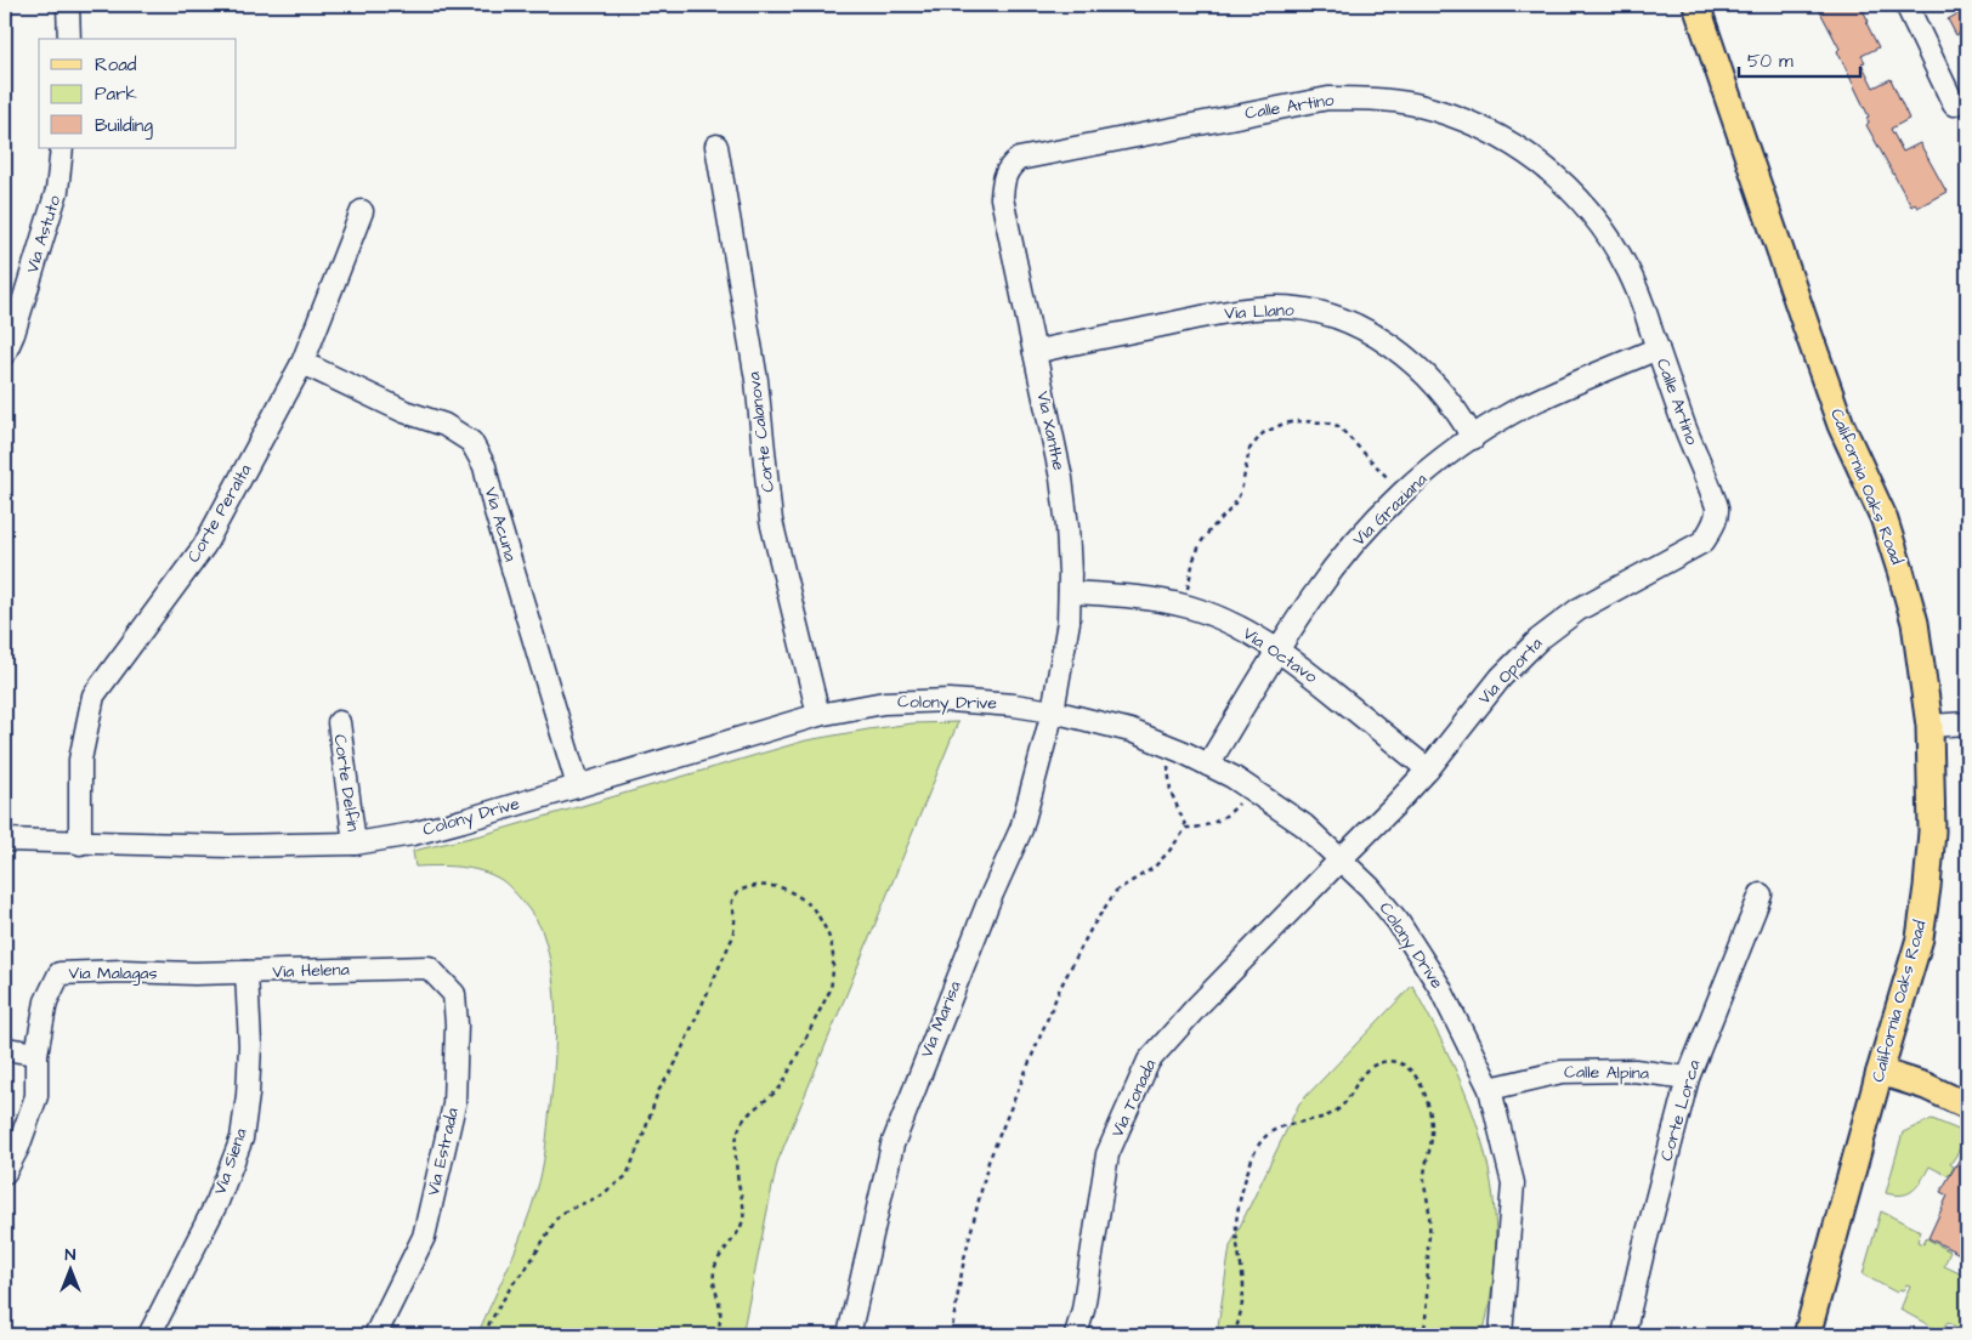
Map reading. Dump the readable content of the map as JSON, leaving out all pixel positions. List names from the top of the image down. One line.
{"streets":{"main road":["California Oaks Road"],"street":["Calle Artino","Via Astuto","Via Llano","Via Xanthe","Corte Calanova","Via Graziana","Corte Peralta","Via Acuna","Via Octavo","Via Oporta","Colony Drive","Corte Delfin","Via Helena","Via Malagas","Via Marisa","Calle Alpina","Via Tonada","Corte Lorca","Via Estrada","Via Siena"]},"crossings":[["Calle Artino","Via Xanthe"],["Calle Artino","Via Graziana"],["Calle Artino","Via Oporta"],["Via Llano","Via Xanthe"],["Via Llano","Via Graziana"],["Via Xanthe","Via Octavo"],["Via Xanthe","Colony Drive"],["Via Xanthe","Via Marisa"],["Corte Calanova","Colony Drive"],["Via Graziana","Via Octavo"],["Via Graziana","Colony Drive"],["Corte Peralta","Via Acuna"],["Corte Peralta","Colony Drive"],["Via Acuna","Colony Drive"],["Via Octavo","Via Oporta"],["Via Oporta","Colony Drive"],["Via Oporta","Via Tonada"],["Colony Drive","Corte Delfin"],["Colony Drive","Via Marisa"],["Colony Drive","Calle Alpina"],["Colony Drive","Via Tonada"],["Via Helena","Via Malagas"],["Via Helena","Via Estrada"],["Via Helena","Via Siena"],["Calle Alpina","Corte Lorca"]],"legend":["Road","Park","Building"],"scale_bar":"50 m","north":"top"}
